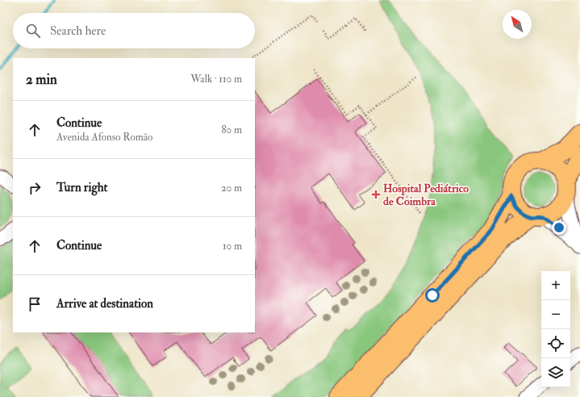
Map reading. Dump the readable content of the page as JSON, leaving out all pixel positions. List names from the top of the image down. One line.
{"places":{"health":["Hospital Pediátrico de Coimbra"]},"north":"top left","page":{"search":"Search here","heading":["2 min","Walk · 110 m"],"list":[["Continue","Avenida Afonso Romão","80 m"],["Turn right","20 m"],["Continue","10 m"],"Arrive at destination"],"map_buttons":["+","−"]}}
